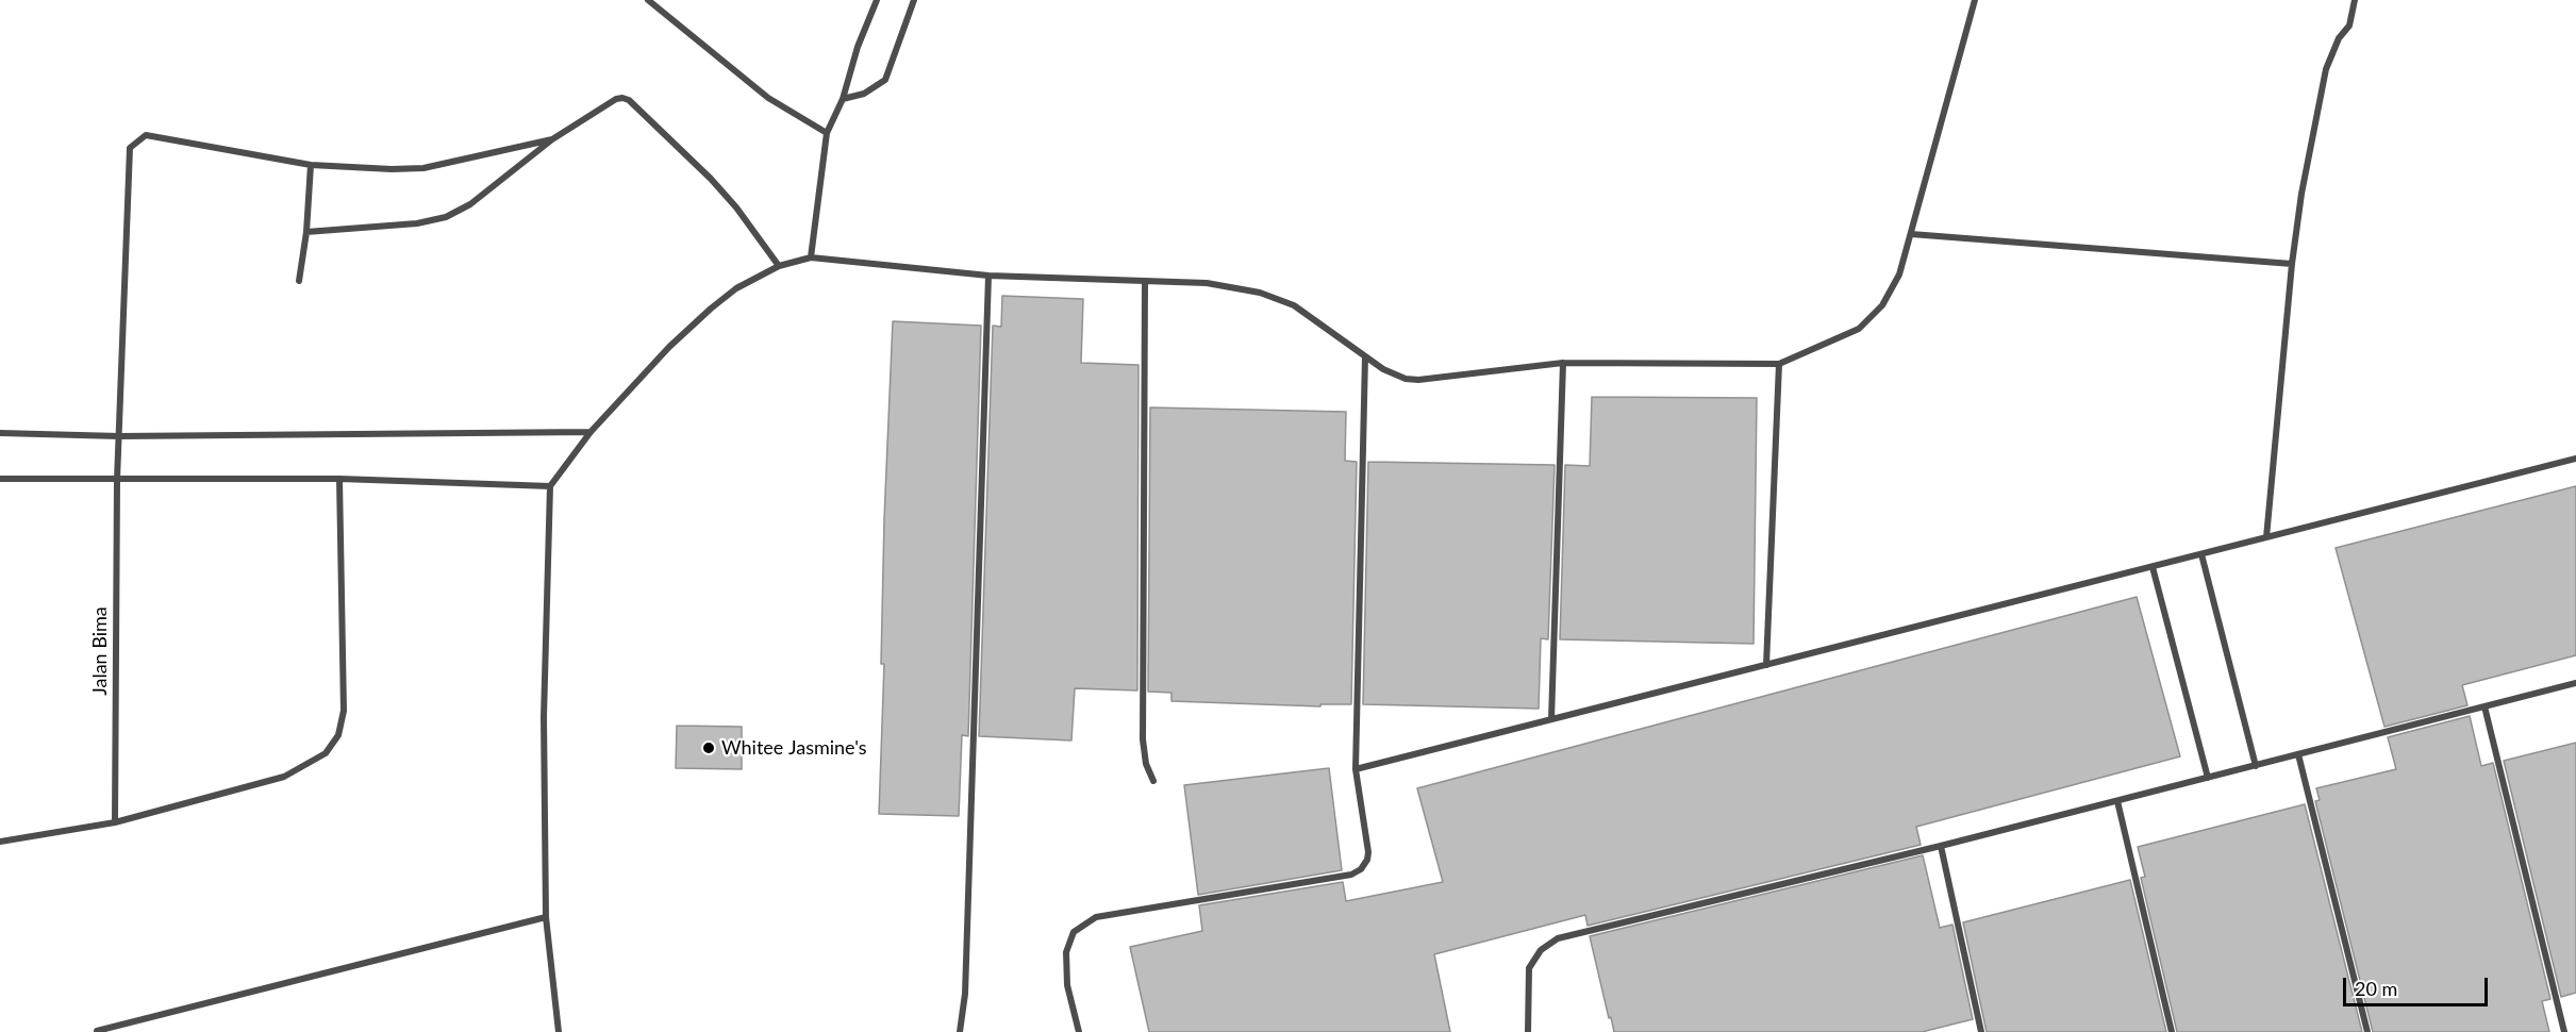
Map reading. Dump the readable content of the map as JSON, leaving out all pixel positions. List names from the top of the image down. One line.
{"streets":{"street":["Jalan Bima"]},"places":["Whitee Jasmine's"],"scale_bar":"20 m"}
